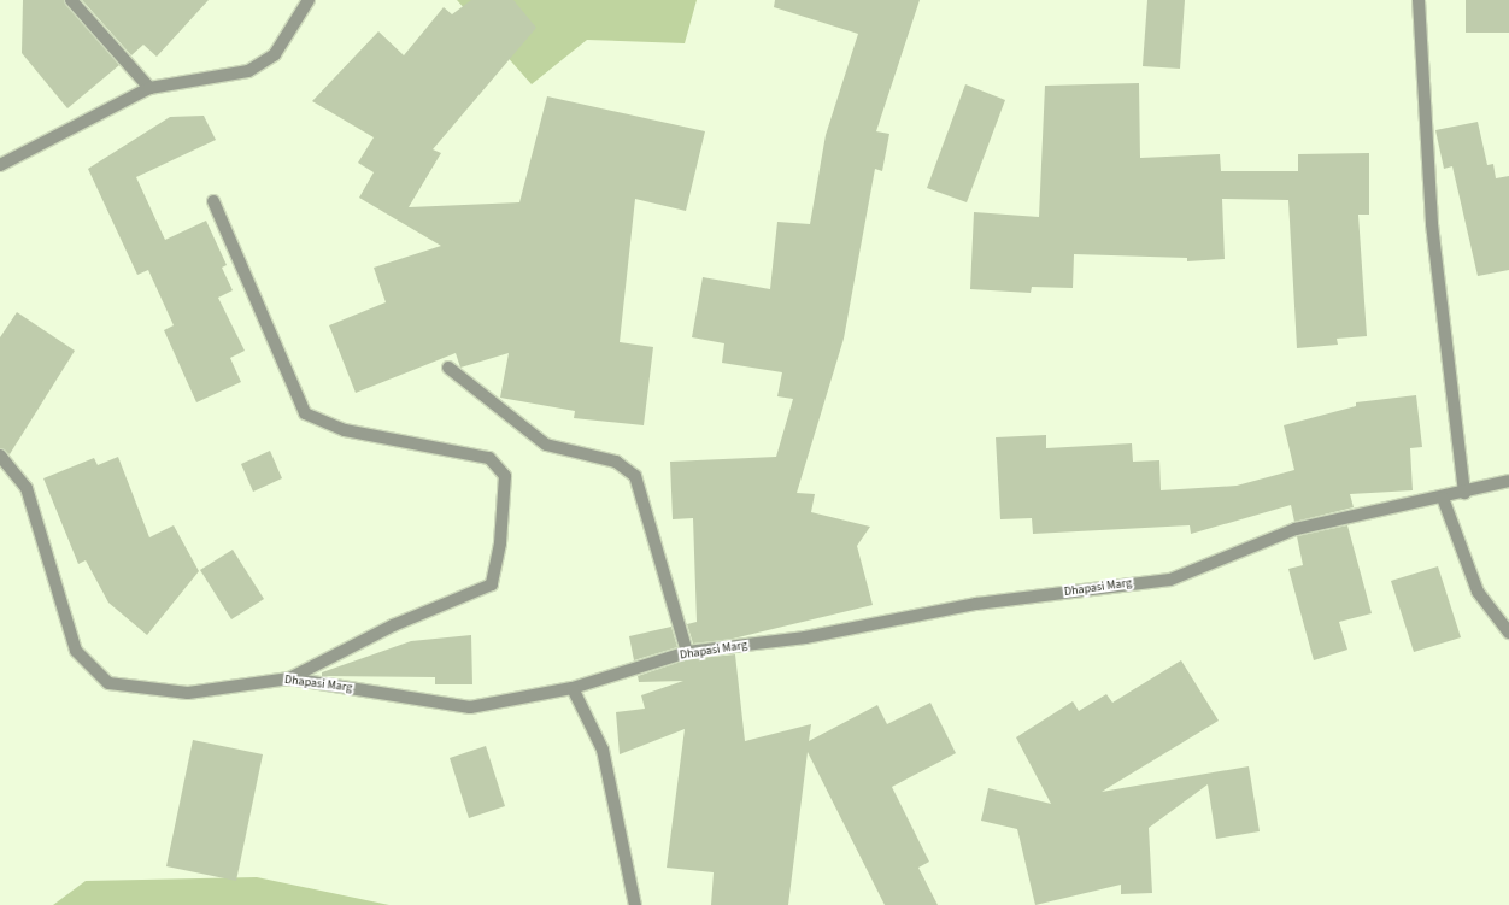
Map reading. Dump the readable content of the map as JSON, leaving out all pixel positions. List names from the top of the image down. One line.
{"streets":{"street":["Dhapasi Marg"]}}
